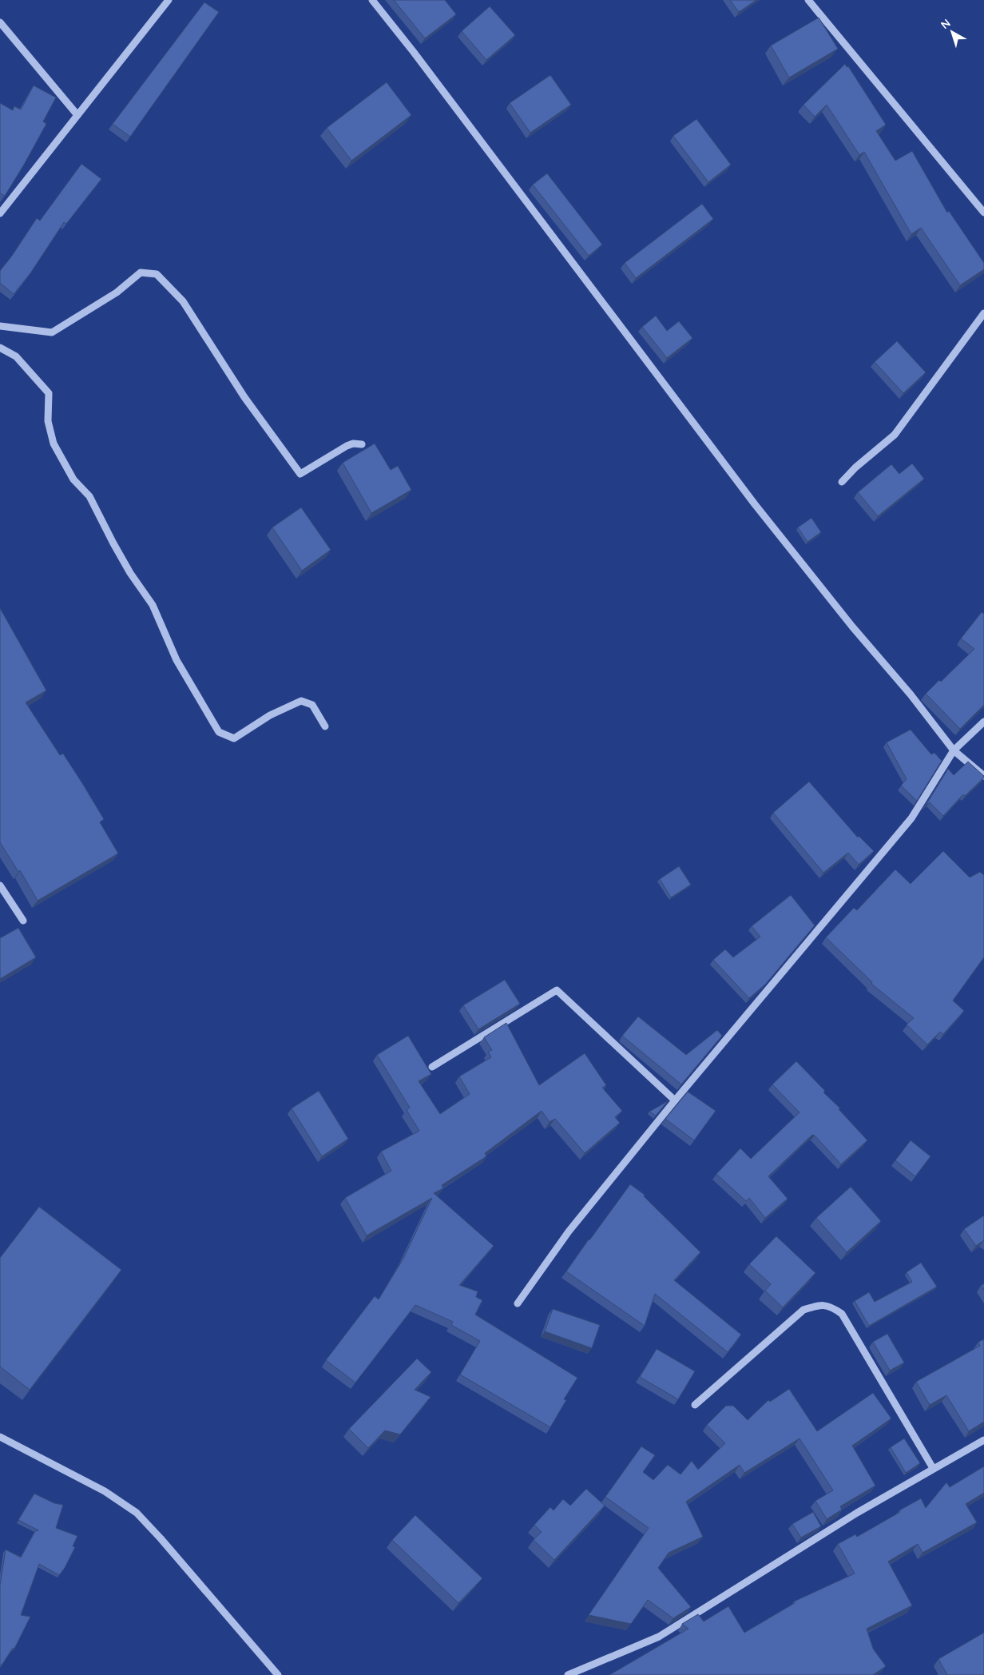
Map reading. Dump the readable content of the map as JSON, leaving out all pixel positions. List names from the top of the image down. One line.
{"north":"top left"}
